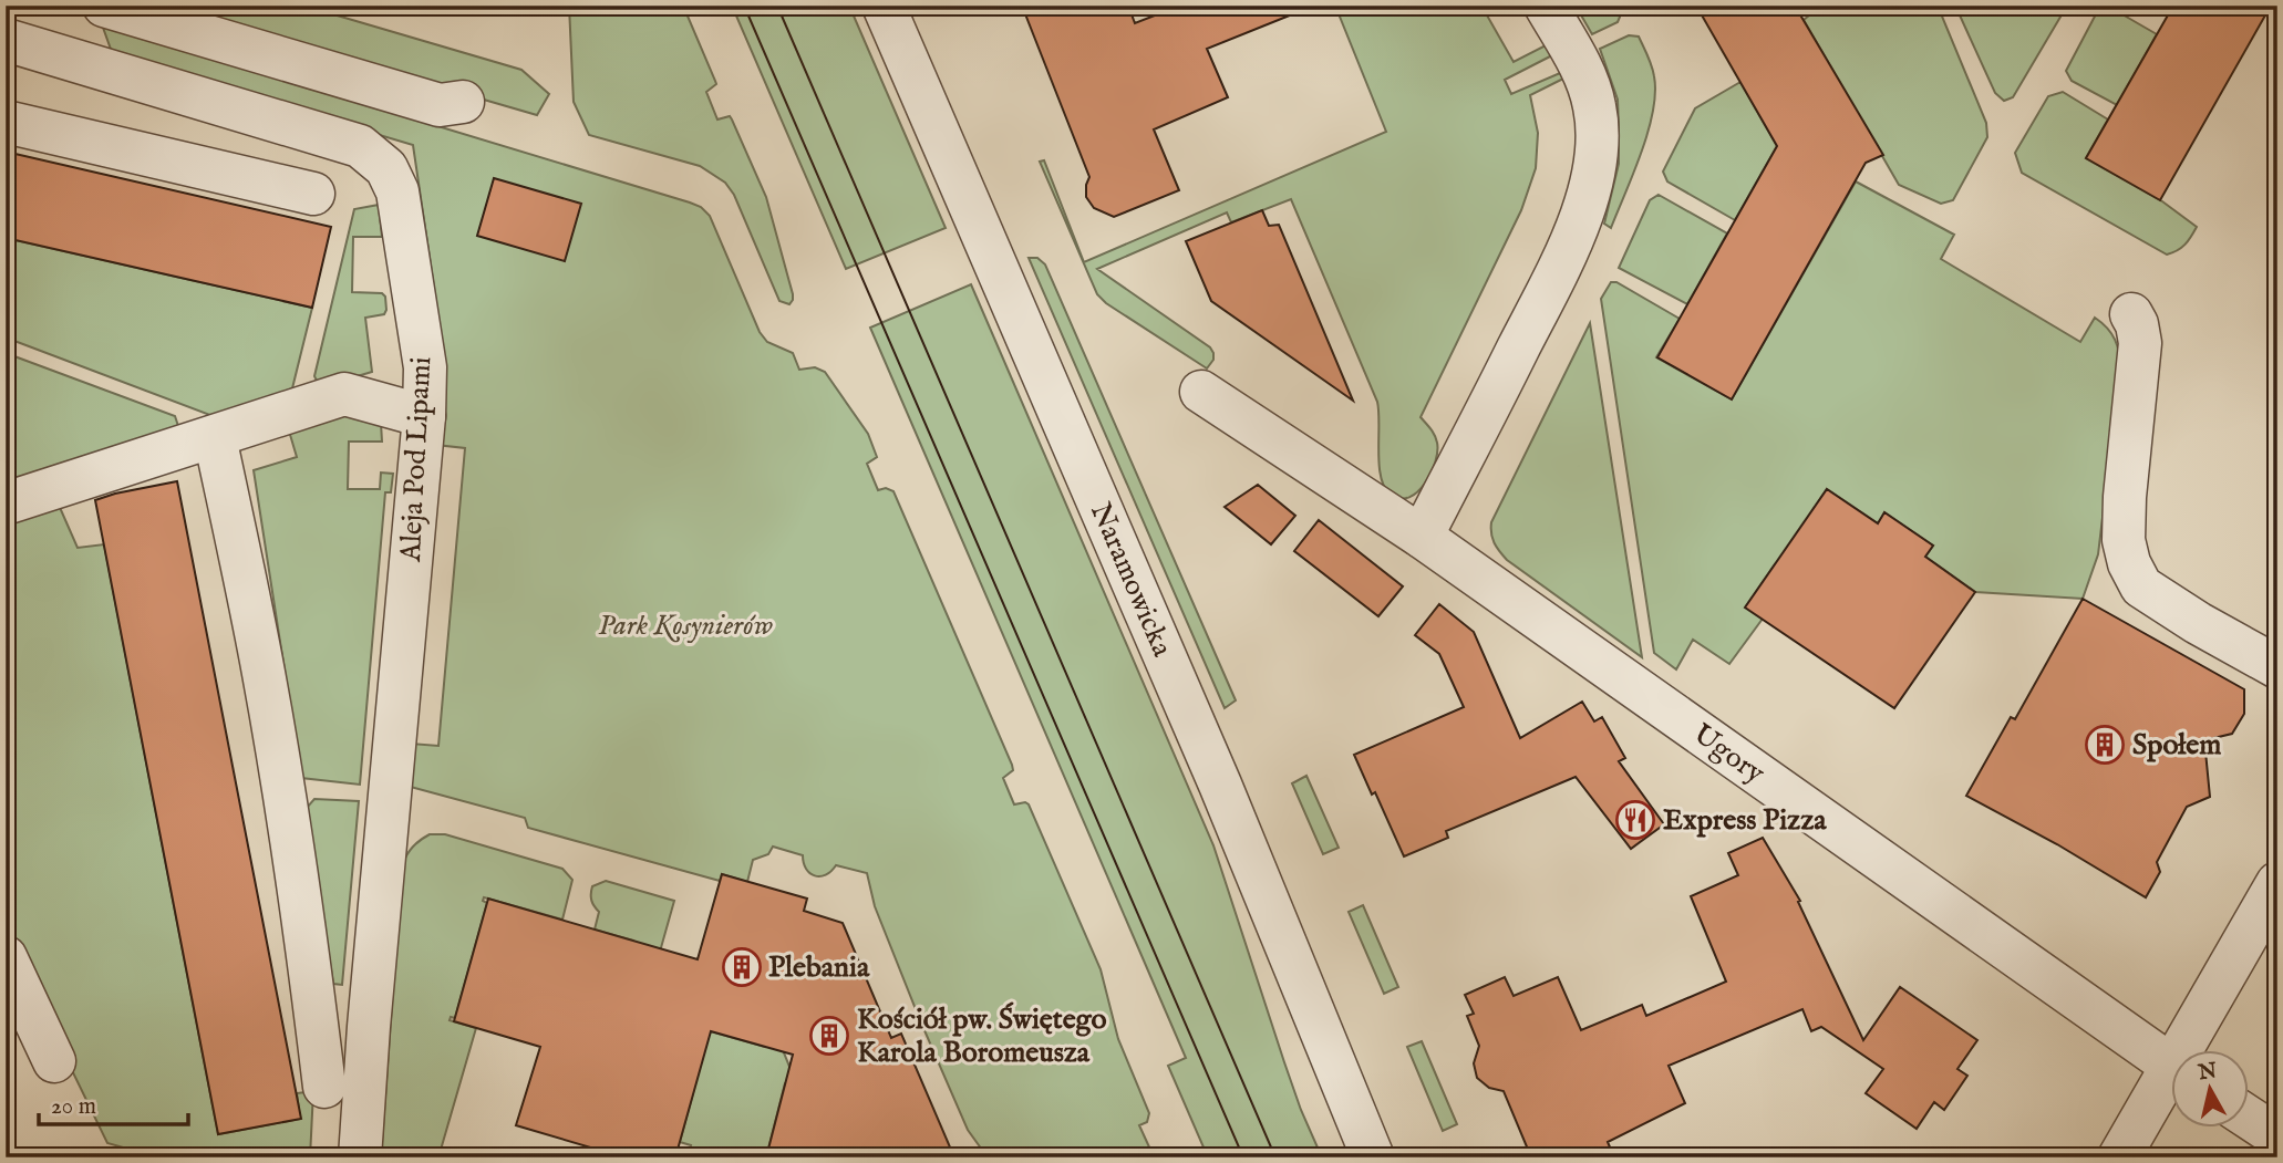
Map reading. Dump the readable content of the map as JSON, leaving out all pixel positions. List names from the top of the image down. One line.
{"streets":{"street":["Aleja Pod Lipami","Naramowicka","Ugory"]},"parks":["Park Kosynierów"],"places":{"building":["Społem","Plebania","Kościół pw. Świętego Karola Boromeusza"],"restaurant":["Express Pizza"]},"scale_bar":"20 m","north":"top"}
